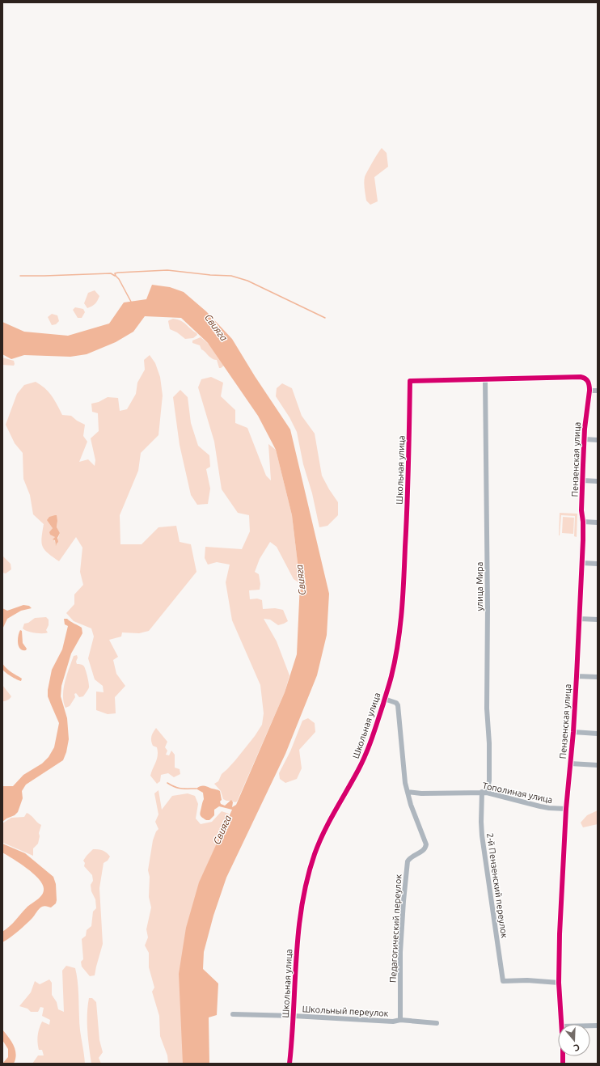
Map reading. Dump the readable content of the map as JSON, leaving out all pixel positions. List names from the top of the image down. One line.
{"streets":{"street":["Пензенская улица","Школьная улица","улица Мира","Тополиная улица","2-й Пензенский переулок","Педагогический переулок","Школьный переулок"]},"crossings":[["Пензенская улица","Школьная улица"],["Пензенская улица","улица Мира"],["Пензенская улица","Тополиная улица"],["Пензенская улица","2-й Пензенский переулок"],["Школьная улица","улица Мира"],["Школьная улица","Школьный переулок"],["улица Мира","Тополиная улица"],["улица Мира","2-й Пензенский переулок"],["Тополиная улица","2-й Пензенский переулок"],["Тополиная улица","Педагогический переулок"],["Педагогический переулок","Школьный переулок"]],"water":["Свияга"],"north":"bottom"}
